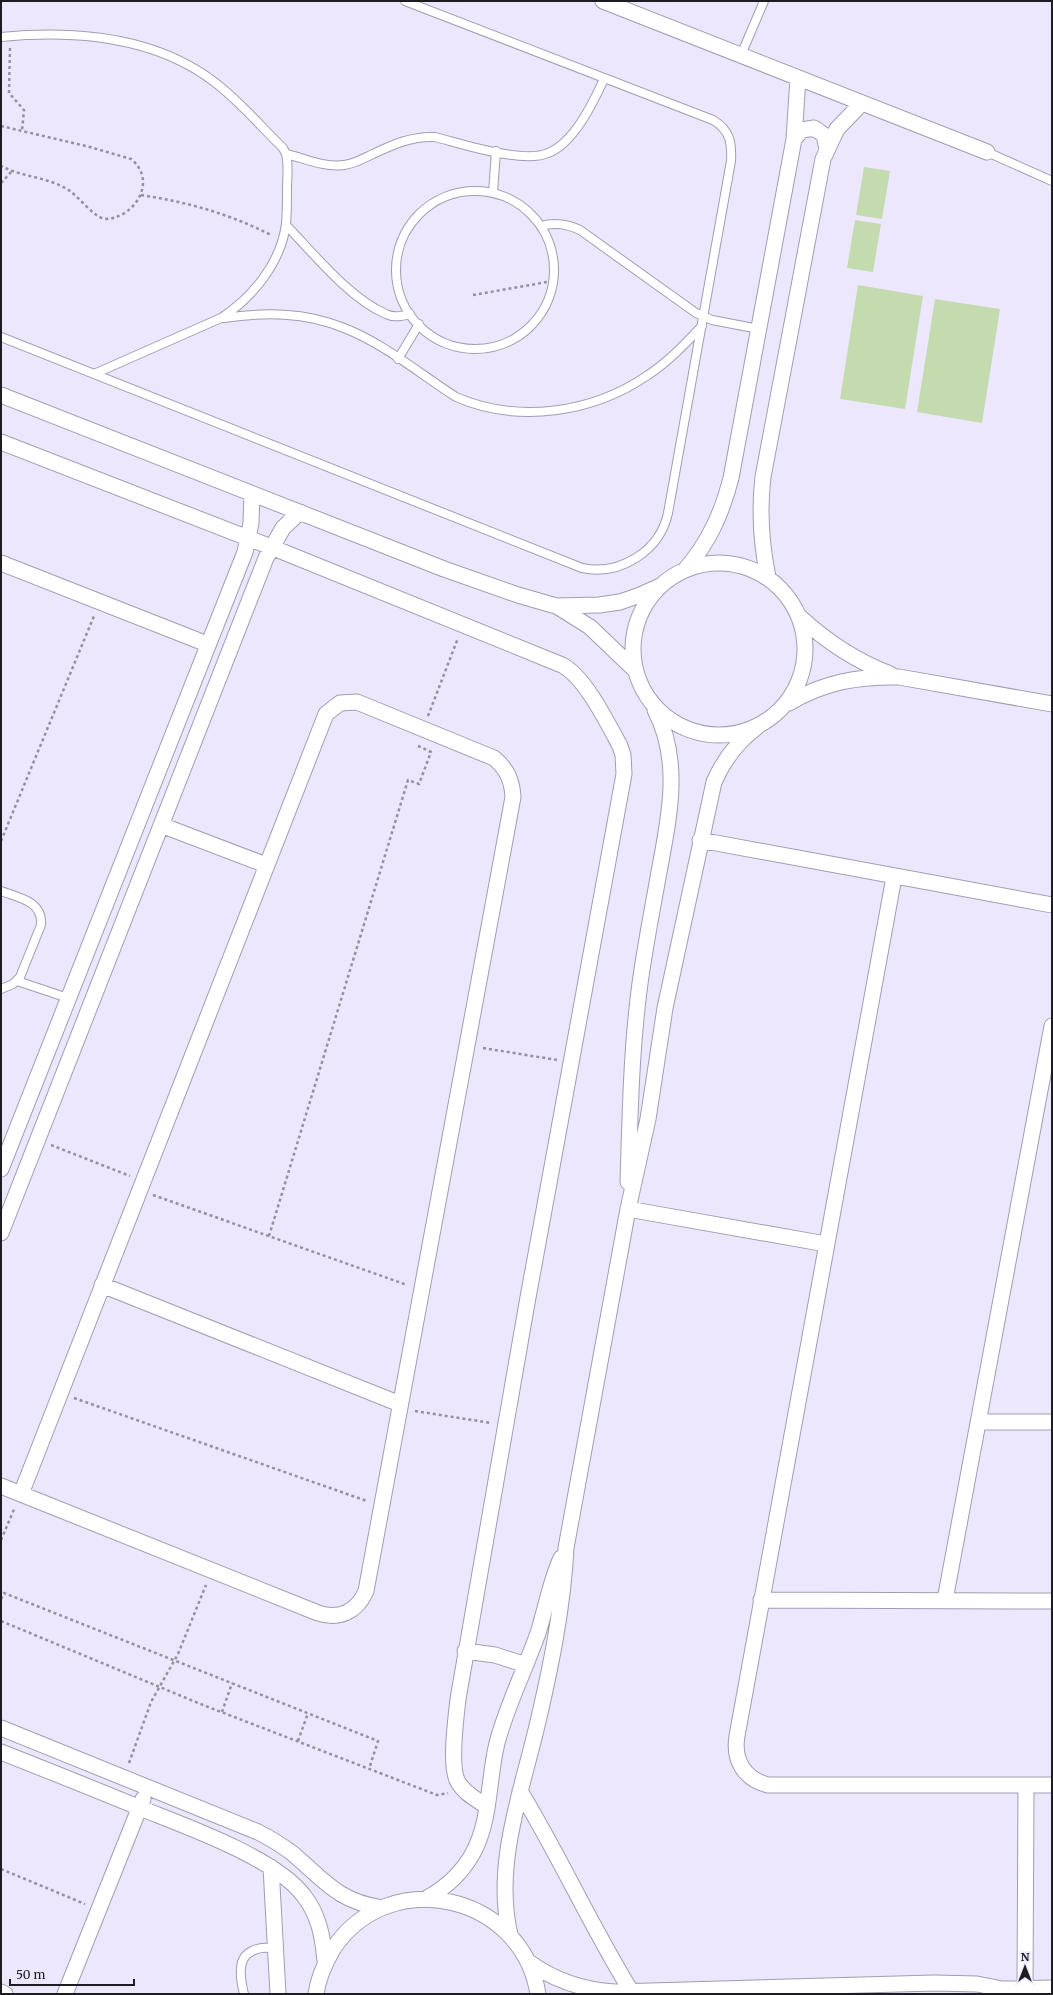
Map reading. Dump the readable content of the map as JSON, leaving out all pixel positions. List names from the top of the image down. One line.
{"scale_bar":"50 m","north":"top"}
